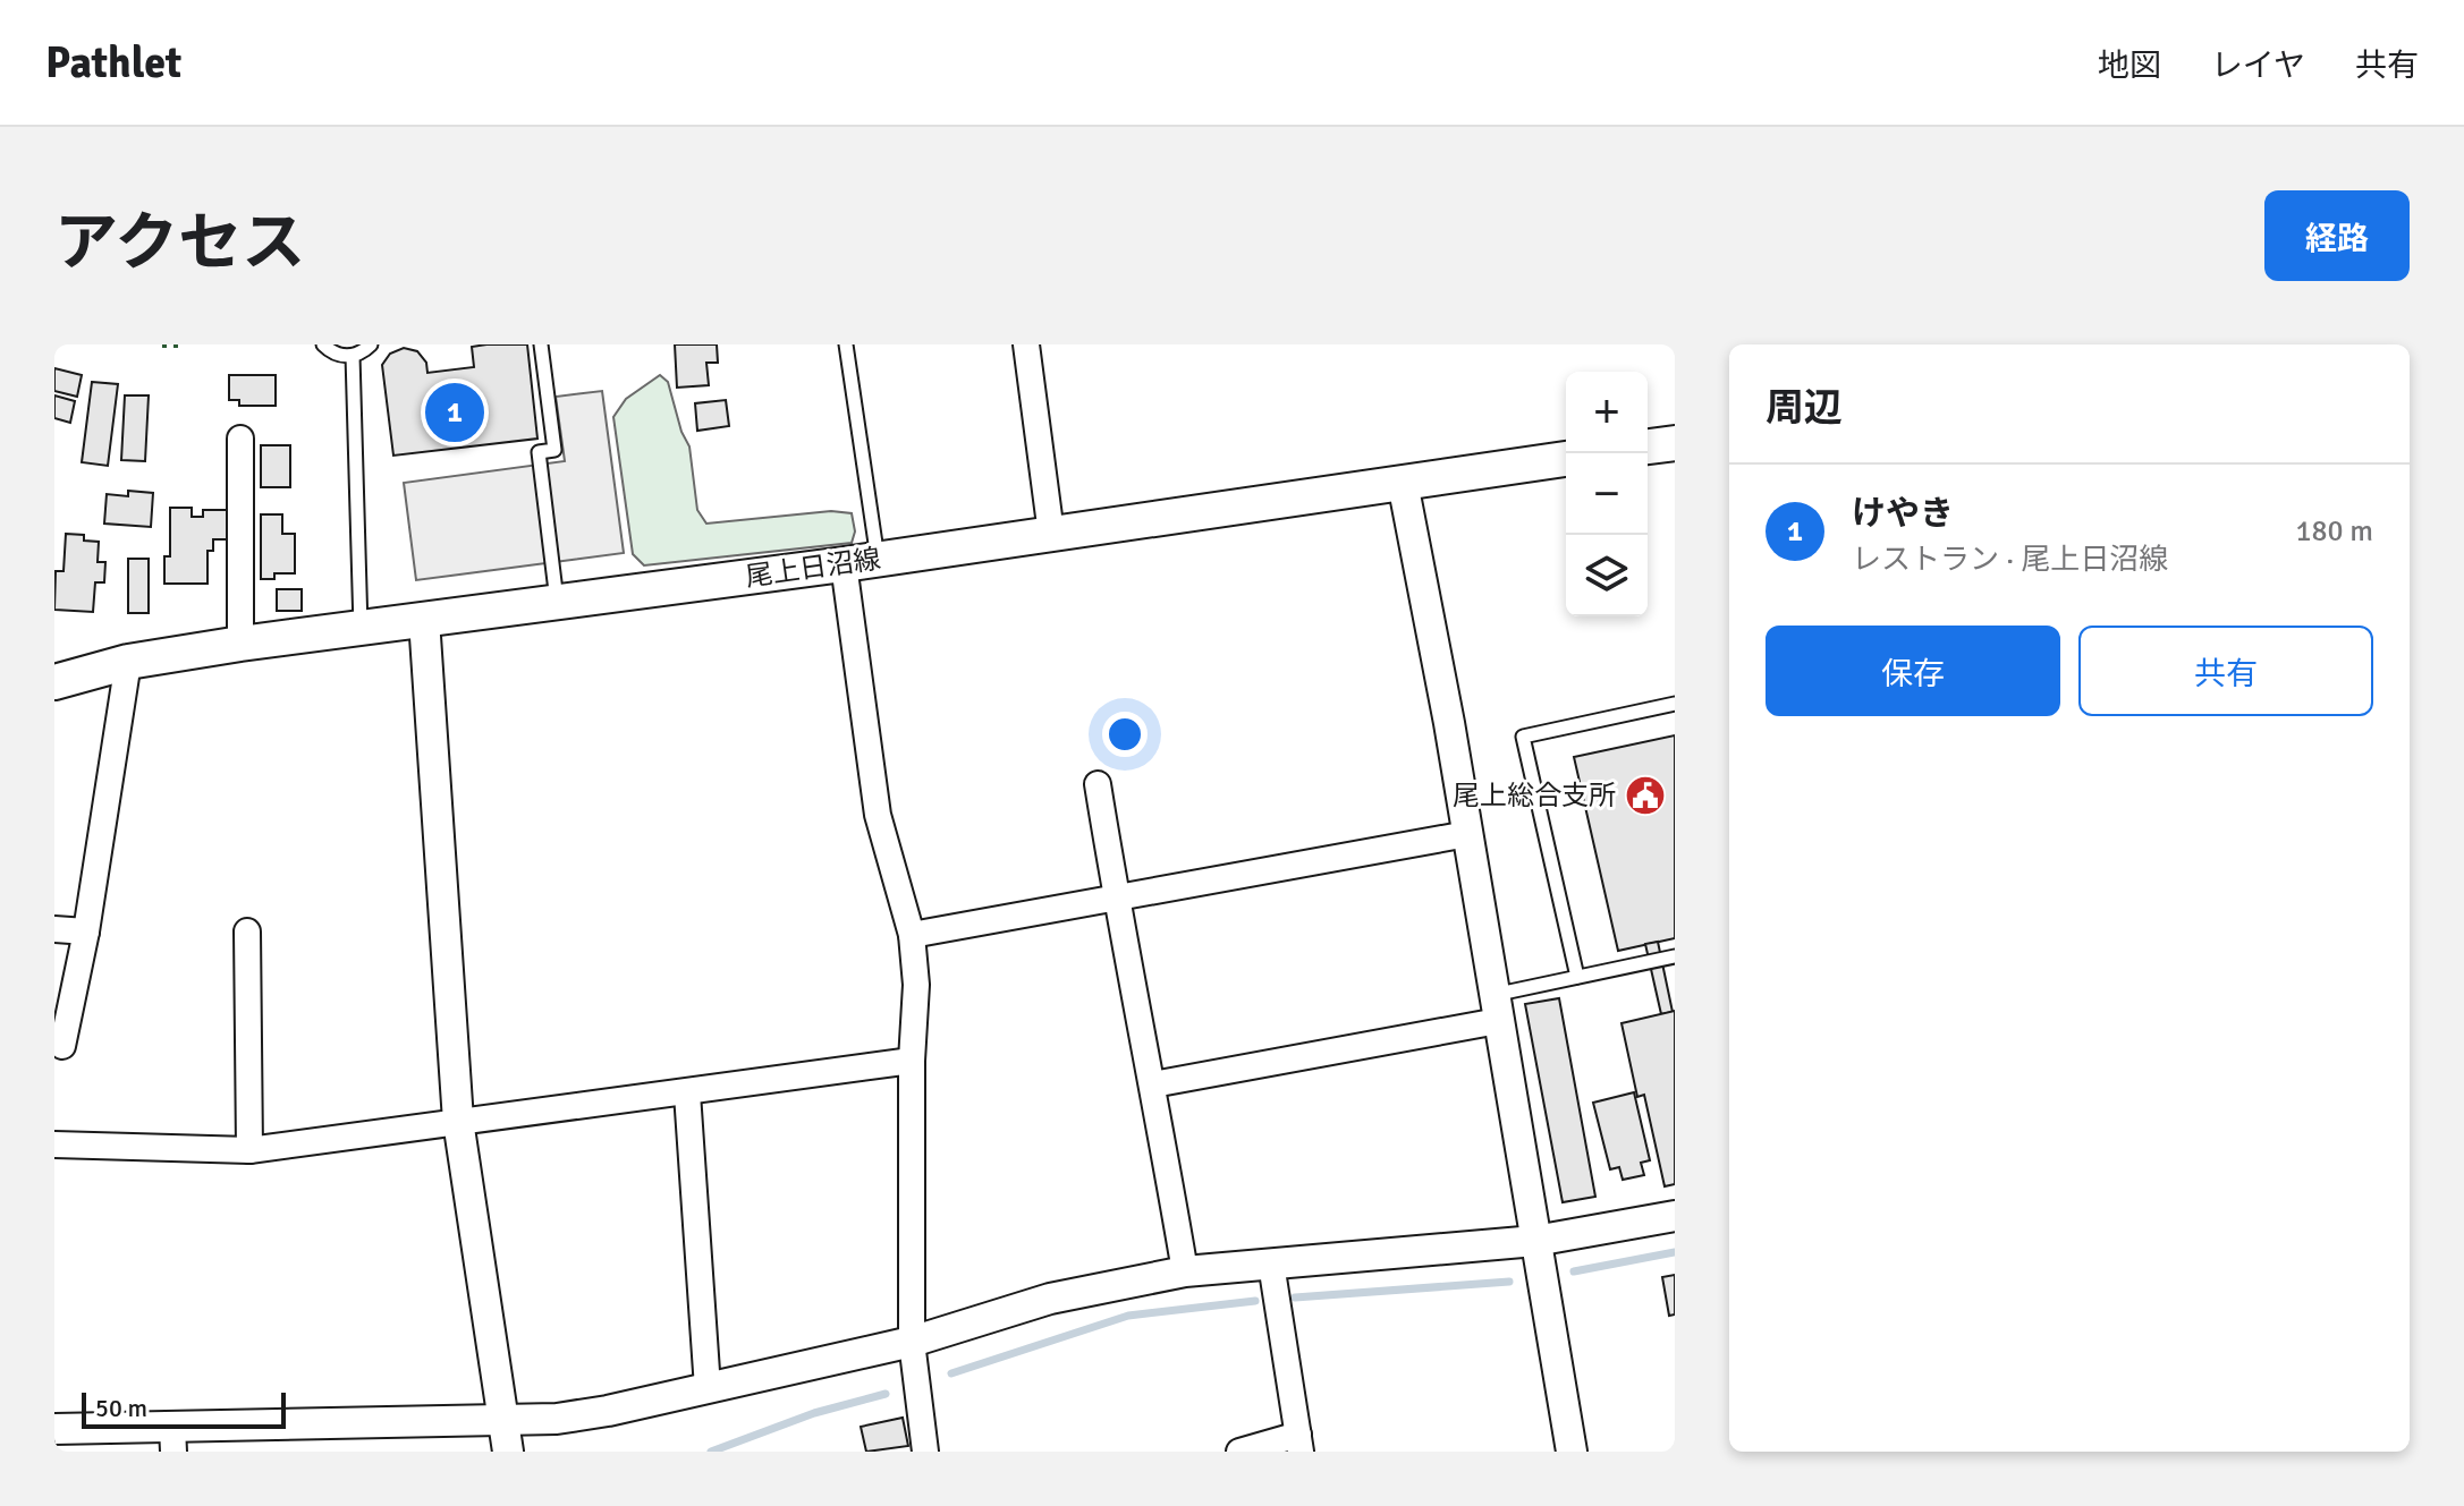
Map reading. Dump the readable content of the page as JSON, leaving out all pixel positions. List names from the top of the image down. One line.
{"streets":{"main road":["尾上日沼線"]},"places":{"public building":["尾上総合支所"]},"scale_bar":"50 m","page":{"header":"Pathlet","nav":["地図","レイヤ","共有"],"title":"アクセス","buttons":["経路",["保存","共有"]],"heading":"周辺","map_buttons":["+","−"],"pins":"1","list":[{"mark":"1","name":"けやき","note":"レストラン · 尾上日沼線","value":"180 m"}],"scale":"50 m"}}
